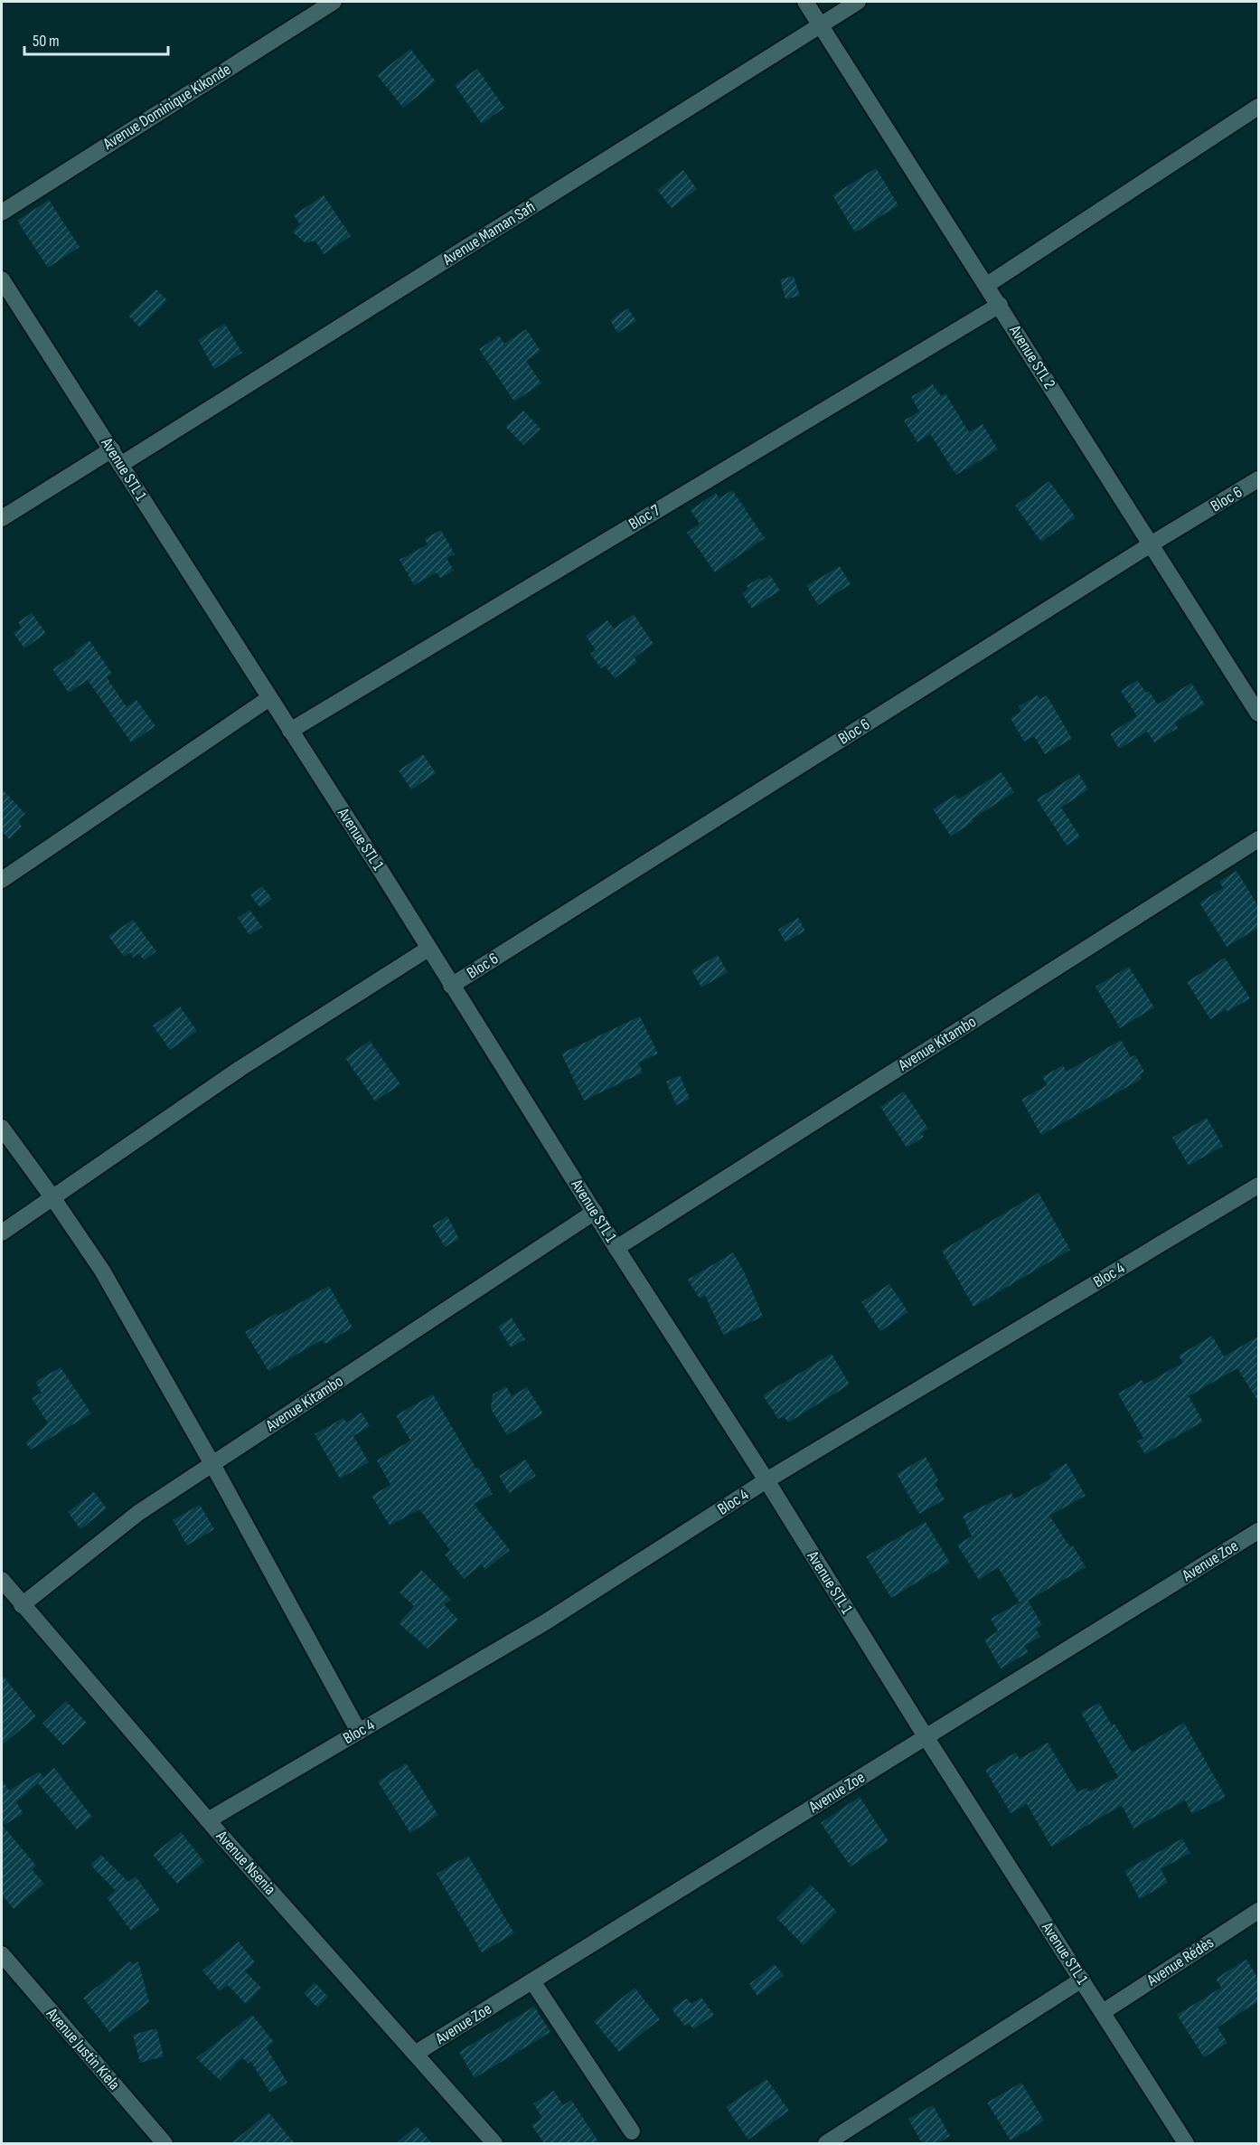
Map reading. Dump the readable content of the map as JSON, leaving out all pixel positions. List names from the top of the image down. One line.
{"streets":{"street":["Avenue Dominique Kikonde","Avenue Maman Safi","Avenue STL 2","Avenue STL 1","Bloc 6","Bloc 7","Avenue Kitambo","Bloc 4","Avenue Zoe","Avenue Nsenia","Avenue Rédès","Avenue Justin Kiela"]},"crossings":[["Avenue Maman Safi","Avenue STL 2"],["Avenue Maman Safi","Avenue STL 1"],["Avenue STL 2","Bloc 6"],["Avenue STL 2","Bloc 7"],["Avenue STL 1","Bloc 6"],["Avenue STL 1","Bloc 7"],["Avenue STL 1","Avenue Kitambo"],["Avenue STL 1","Bloc 4"],["Avenue STL 1","Avenue Zoe"],["Avenue STL 1","Avenue Rédès"],["Avenue Kitambo","Avenue Nsenia"],["Bloc 4","Avenue Nsenia"],["Avenue Zoe","Avenue Nsenia"]],"scale_bar":"50 m"}
